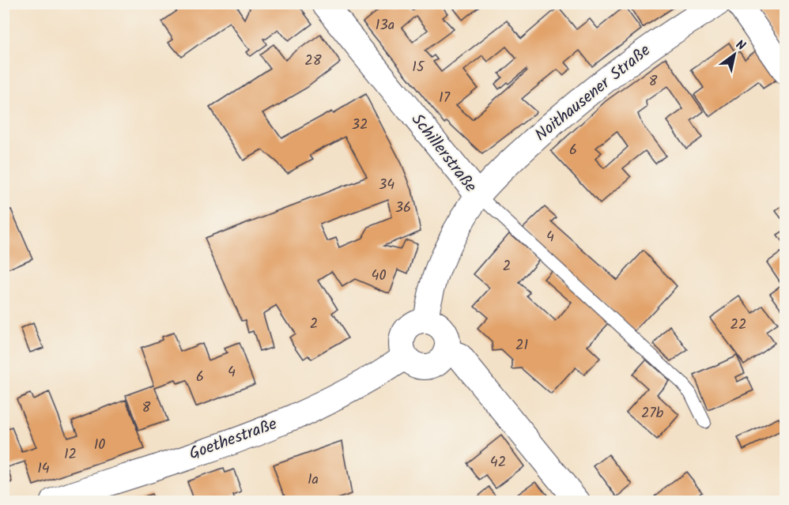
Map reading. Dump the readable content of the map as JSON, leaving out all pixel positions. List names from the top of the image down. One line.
{"streets":{"street":["Noithausener Straße","Schillerstraße","Goethestraße"]},"crossings":[["Noithausener Straße","Schillerstraße"],["Schillerstraße","Goethestraße"]],"house_numbers":["13a","28","15","8","17","32","6","34","36","4","2","40","2","22","21","4","6","8","27b","10","12","42","14","1a"],"north":"top right"}
